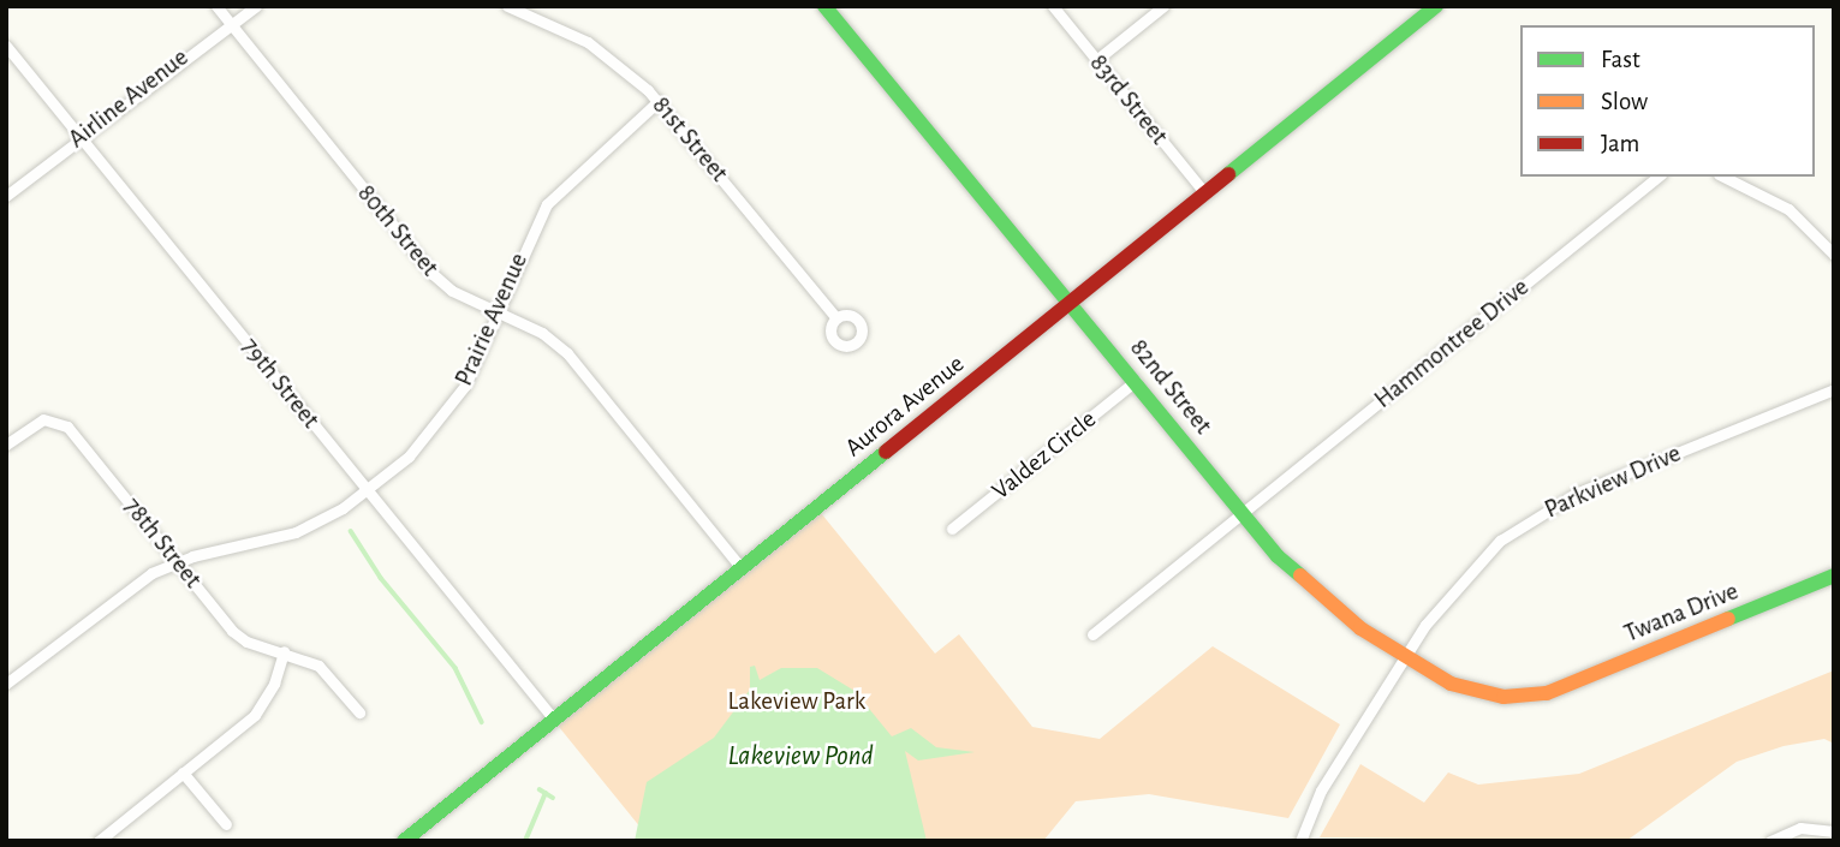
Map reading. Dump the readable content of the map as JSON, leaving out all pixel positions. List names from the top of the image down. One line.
{"streets":{"street":["Airline Avenue","83rd Street","81st Street","80th Street","Prairie Avenue","Hammontree Drive","79th Street","82nd Street","Aurora Avenue","Valdez Circle","Parkview Drive","78th Street","Twana Drive"]},"crossings":[["Airline Avenue","80th Street"],["Airline Avenue","79th Street"],["83rd Street","Aurora Avenue"],["81st Street","Prairie Avenue"],["80th Street","Prairie Avenue"],["80th Street","Aurora Avenue"],["Prairie Avenue","79th Street"],["Prairie Avenue","78th Street"],["Hammontree Drive","82nd Street"],["79th Street","Aurora Avenue"],["82nd Street","Aurora Avenue"],["82nd Street","Valdez Circle"],["82nd Street","Parkview Drive"],["82nd Street","Twana Drive"]],"water":["Lakeview Pond"],"parks":["Lakeview Park"],"legend":["Fast","Slow","Jam"]}
